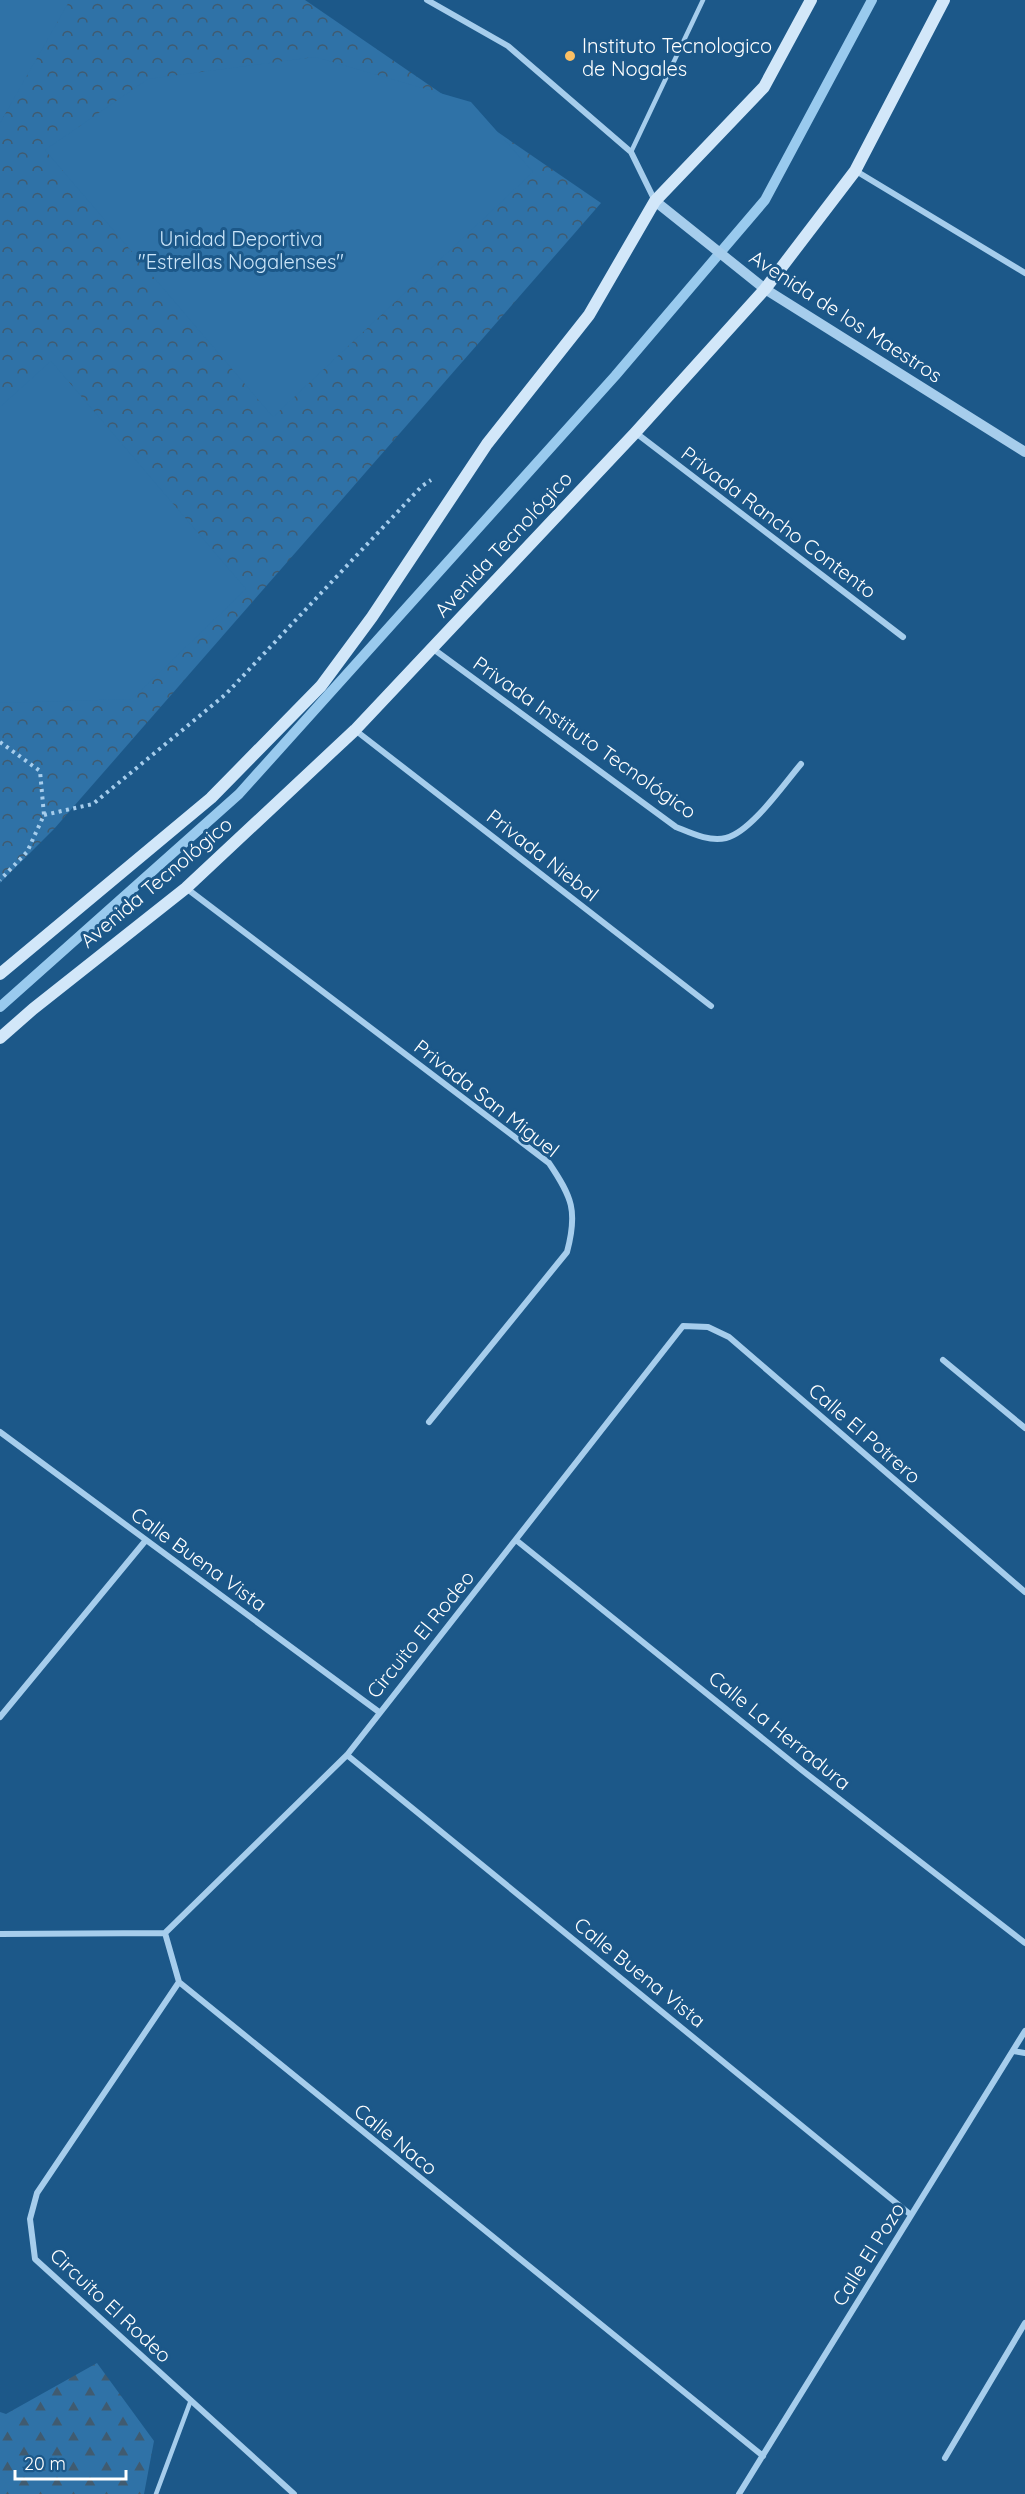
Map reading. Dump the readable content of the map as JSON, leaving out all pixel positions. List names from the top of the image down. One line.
{"streets":{"main road":["Avenida Tecnológico"],"street":["Avenida de los Maestros","Privada Rancho Contento","Privada Instituto Tecnológico","Privada Niebal","Privada San Miguel","Calle El Potrero","Calle Buena Vista","Circuito El Rodeo","Calle La Herradura","Calle Naco","Calle El Pozo"]},"crossings":[["Avenida de los Maestros","Avenida Tecnológico"],["Privada Rancho Contento","Avenida Tecnológico"],["Avenida Tecnológico","Privada Instituto Tecnológico"],["Avenida Tecnológico","Privada Niebal"],["Avenida Tecnológico","Privada San Miguel"],["Calle El Potrero","Circuito El Rodeo"],["Calle Buena Vista","Circuito El Rodeo"],["Calle Buena Vista","Calle El Pozo"],["Circuito El Rodeo","Calle La Herradura"],["Circuito El Rodeo","Calle Naco"],["Calle Naco","Calle El Pozo"]],"parks":["Unidad Deportiva \"Estrellas Nogalenses\""],"places":["Instituto Tecnologico de Nogales"],"scale_bar":"20 m"}
